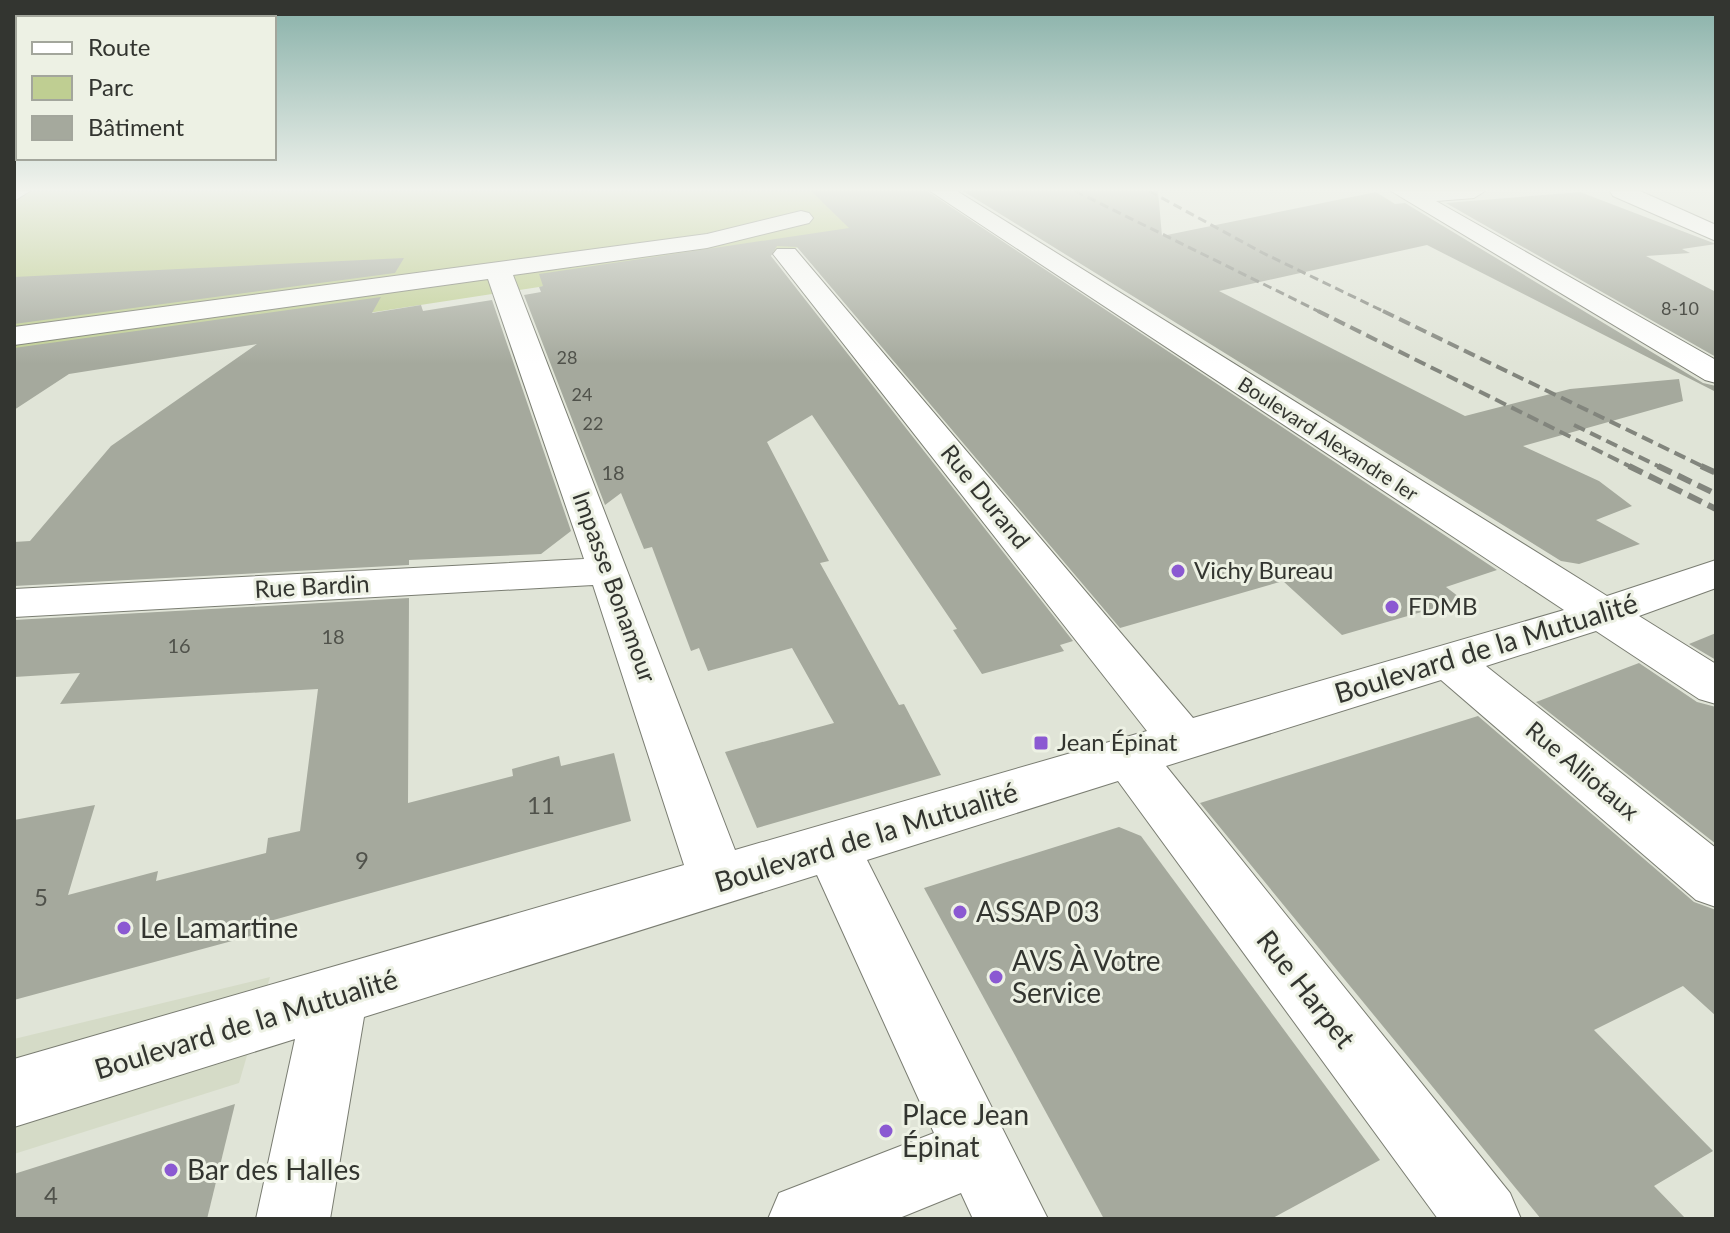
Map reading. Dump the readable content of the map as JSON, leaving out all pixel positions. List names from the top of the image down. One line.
{"streets":{"street":["Boulevard Alexandre Ier","Rue Durand","Rue Bardin","Impasse Bonamour","Boulevard de la Mutualité","Rue Alliotaux","Rue Harpet"]},"crossings":[["Boulevard Alexandre Ier","Boulevard de la Mutualité"],["Rue Durand","Boulevard de la Mutualité"],["Rue Durand","Rue Harpet"],["Rue Bardin","Impasse Bonamour"],["Impasse Bonamour","Boulevard de la Mutualité"],["Boulevard de la Mutualité","Rue Alliotaux"],["Boulevard de la Mutualité","Rue Harpet"]],"places":{"other":["Vichy Bureau","FDMB","ASSAP 03","Le Lamartine","AVS À Votre Service","Place Jean Épinat","Bar des Halles"],"transit":["Jean Épinat"]},"house_numbers":["8-10","28","24","22","18","18","16","11","9","5","4"],"legend":["Route","Parc","Bâtiment"]}
